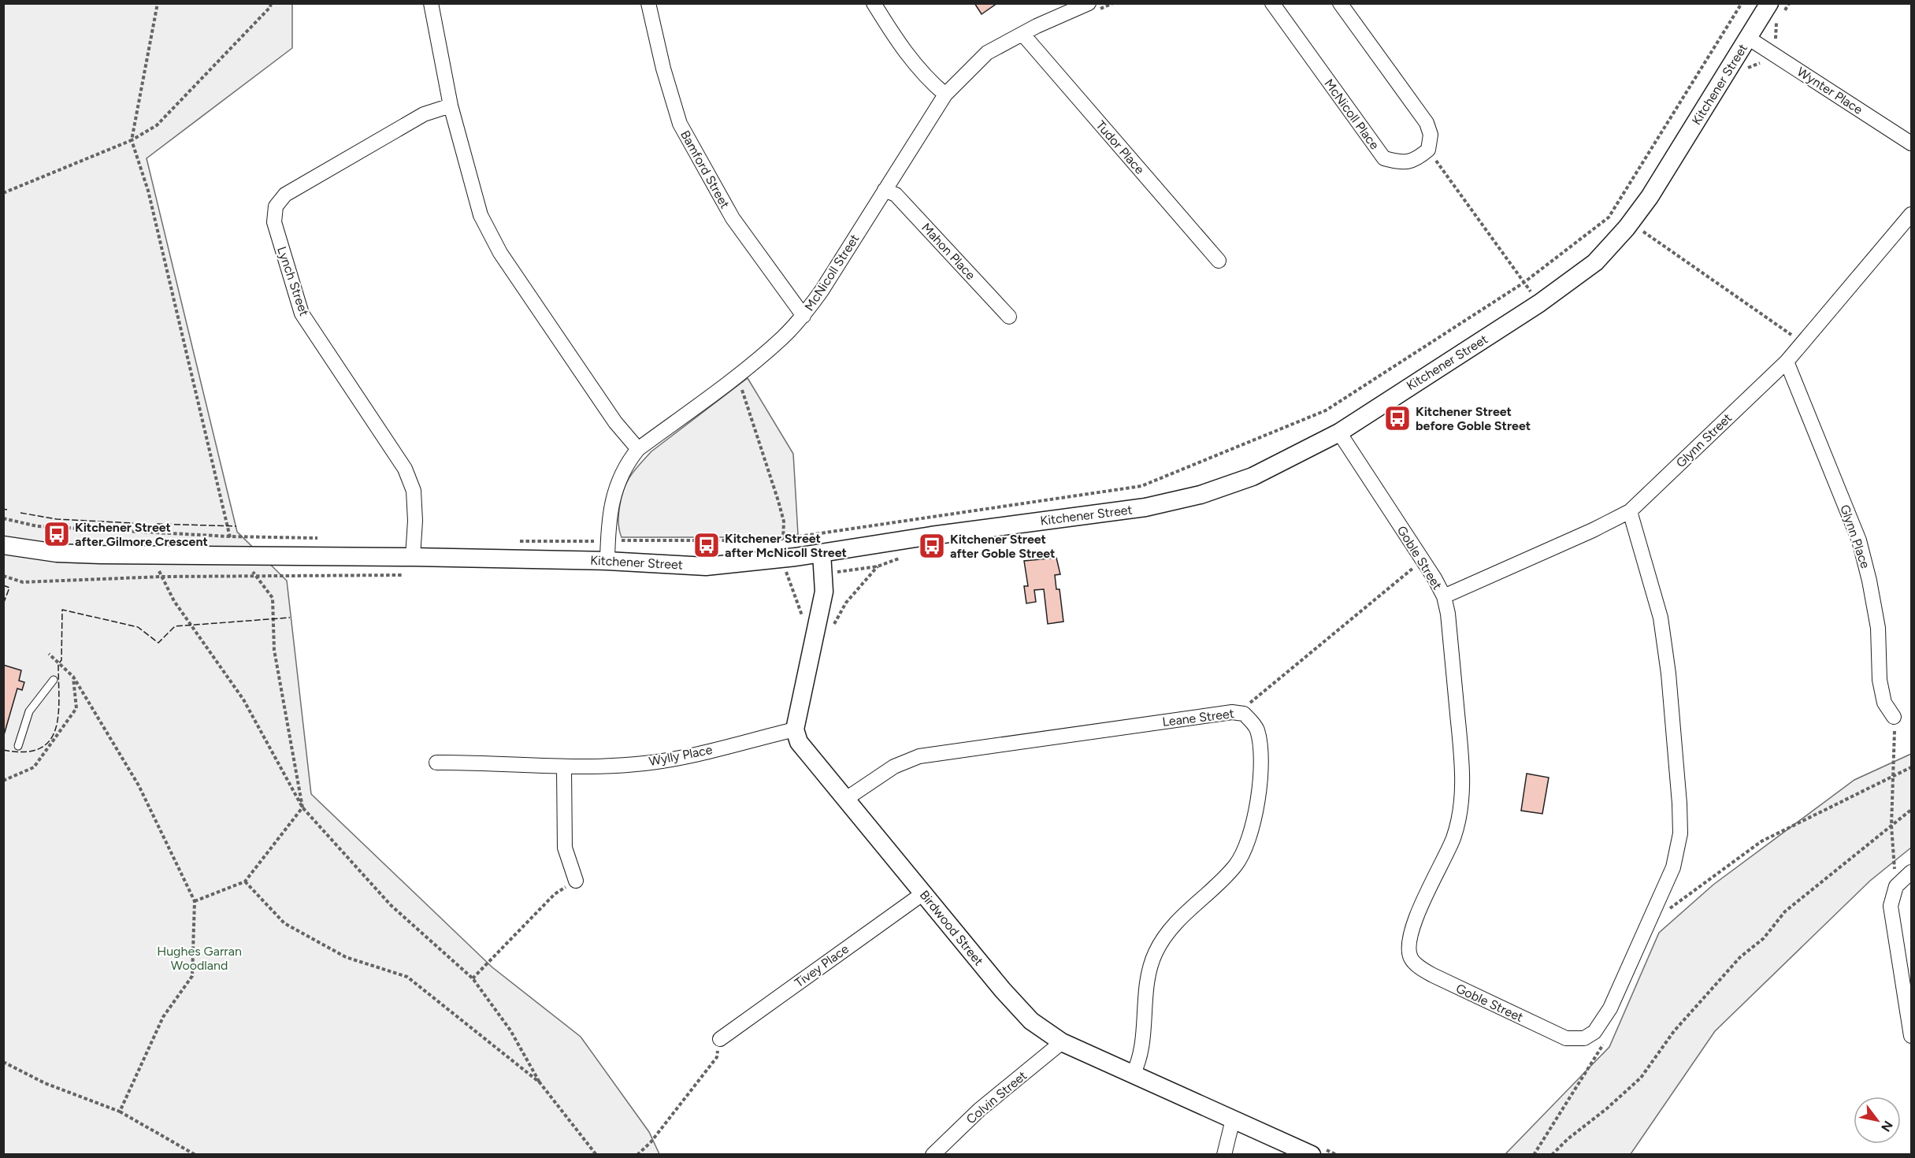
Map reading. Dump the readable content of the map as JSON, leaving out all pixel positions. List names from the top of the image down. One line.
{"streets":{"street":["Kitchener Street","Wynter Place","McNicoll Place","Tudor Place","Bamford Street","Mahon Place","McNicoll Street","Lynch Street","Glynn Street","Glynn Place","Goble Street","Leane Street","Wylly Place","Birdwood Street","Tivey Place","Colvin Street"]},"crossings":[["Kitchener Street","Wynter Place"],["Kitchener Street","McNicoll Street"],["Kitchener Street","Lynch Street"],["Kitchener Street","Goble Street"],["Tudor Place","McNicoll Street"],["Bamford Street","McNicoll Street"],["Mahon Place","McNicoll Street"],["Glynn Street","Glynn Place"],["Glynn Street","Goble Street"],["Leane Street","Birdwood Street"],["Wylly Place","Birdwood Street"],["Birdwood Street","Tivey Place"],["Birdwood Street","Colvin Street"]],"parks":["Hughes Garran Woodland"],"places":{"bus stop":["Kitchener Street before Goble Street","Kitchener Street after Gilmore Crescent","Kitchener Street after McNicoll Street","Kitchener Street after Goble Street"]},"north":"bottom right"}
